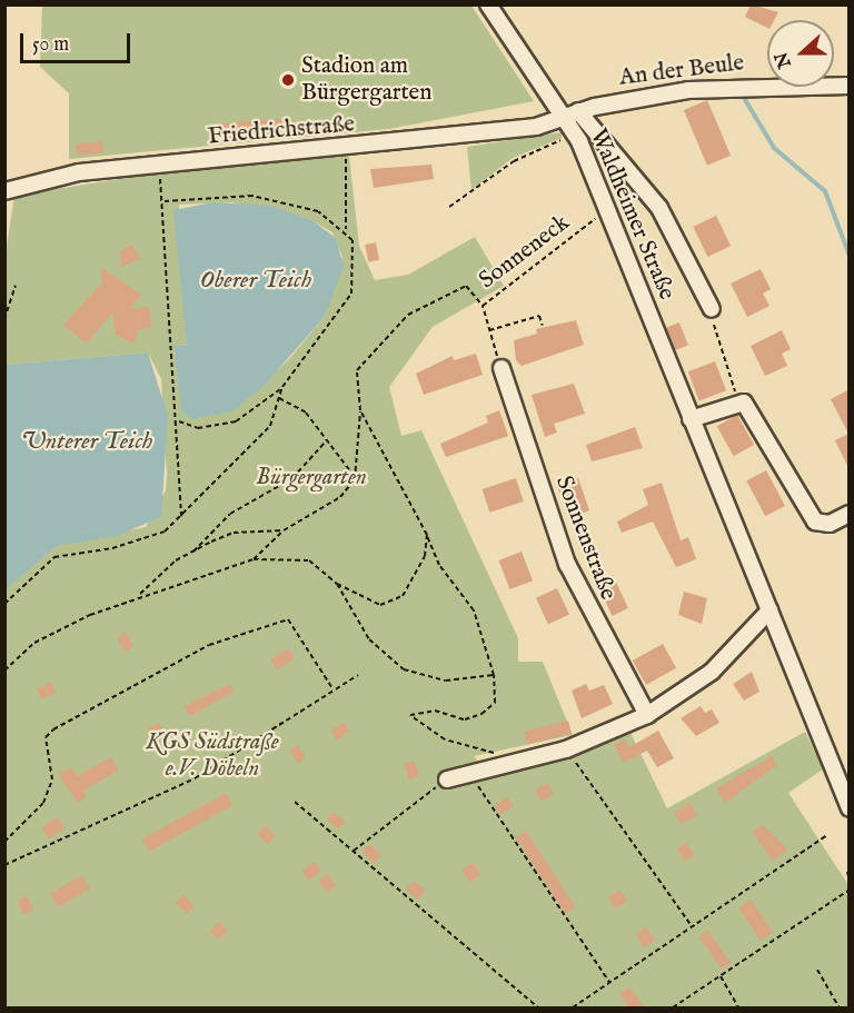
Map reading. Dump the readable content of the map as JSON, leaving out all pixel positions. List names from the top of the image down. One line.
{"streets":{"street":["An der Beule","Friedrichstraße","Waldheimer Straße","Sonnenstraße"],"path":["Sonneneck"]},"crossings":[["An der Beule","Friedrichstraße"],["An der Beule","Waldheimer Straße"],["Friedrichstraße","Waldheimer Straße"],["Waldheimer Straße","Sonneneck"],["Sonneneck","Sonnenstraße"]],"water":["Oberer Teich","Unterer Teich"],"parks":["Bürgergarten","KGS Südstraße e.V. Döbeln"],"places":["Stadion am Bürgergarten"],"scale_bar":"50 m","north":"left"}
